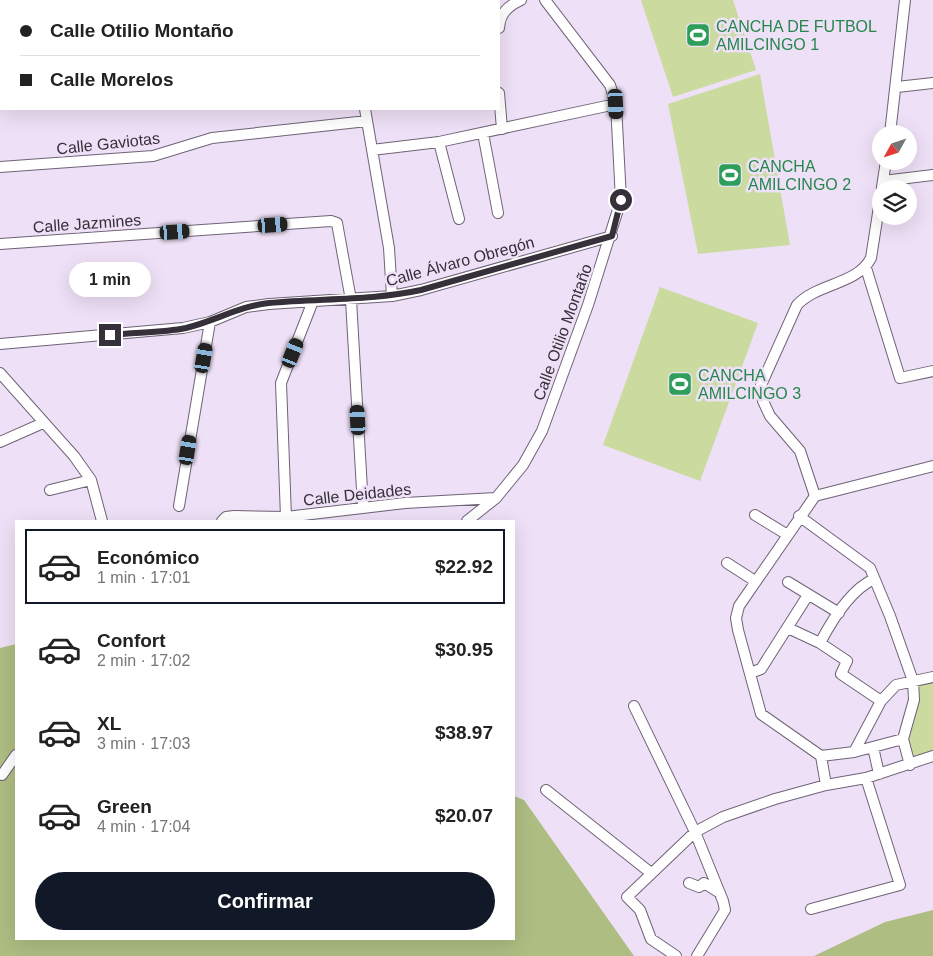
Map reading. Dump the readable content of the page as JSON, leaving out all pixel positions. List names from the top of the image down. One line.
{"streets":{"street":["Calle Gaviotas","Calle Jazmines","Calle Álvaro Obregón","Calle Otilio Montaño","Calle Deidades"]},"crossings":[["Calle Jazmines","Calle Álvaro Obregón"],["Calle Jazmines","Calle Deidades"],["Calle Álvaro Obregón","Calle Otilio Montaño"],["Calle Otilio Montaño","Calle Deidades"]],"places":{"sports":["CANCHA DE FUTBOL AMILCINGO 1","CANCHA AMILCINGO 2","CANCHA AMILCINGO 3"]},"north":"bottom left","page":{"banner":["Calle Otilio Montaño","Calle Morelos"],"bubble":"1 min","list":[{"name":"Económico","note":"1 min · 17:01","value":"$22.92"},{"name":"Confort","note":"2 min · 17:02","value":"$30.95"},{"name":"XL","note":"3 min · 17:03","value":"$38.97"},{"name":"Green","note":"4 min · 17:04","value":"$20.07"}],"buttons":"Confirmar"}}
